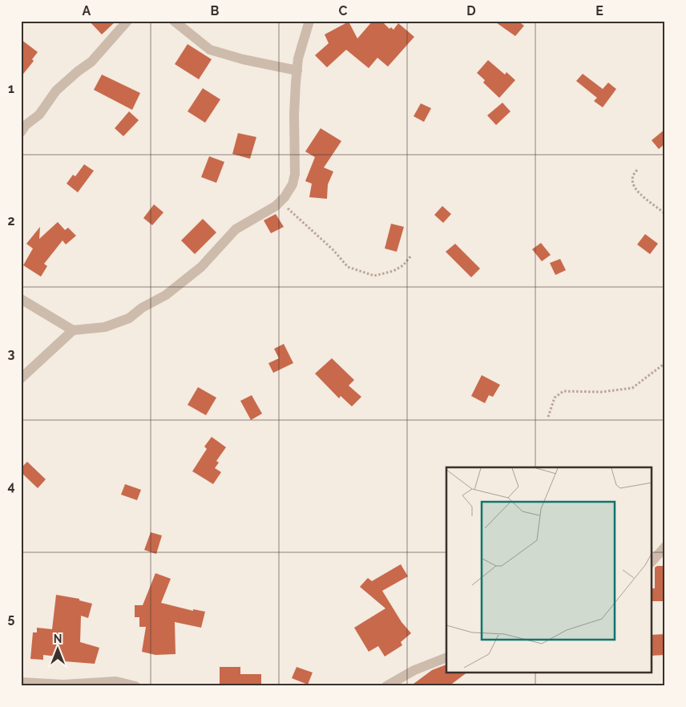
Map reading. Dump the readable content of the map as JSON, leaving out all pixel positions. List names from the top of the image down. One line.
{"north":"top","grid":{"columns":["A","B","C","D","E"],"rows":["1","2","3","4","5"]}}
